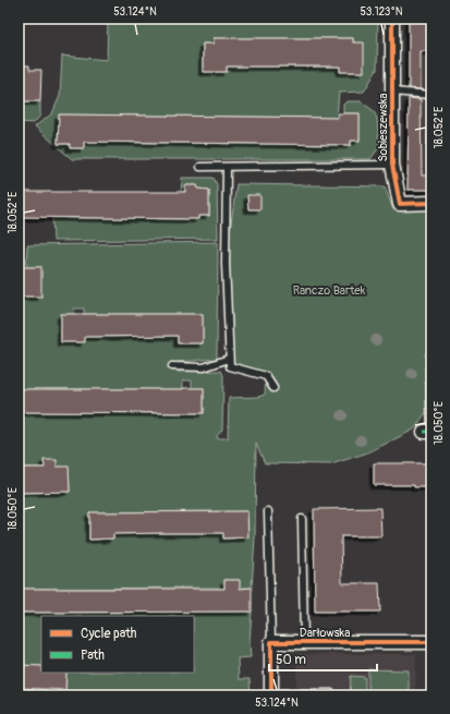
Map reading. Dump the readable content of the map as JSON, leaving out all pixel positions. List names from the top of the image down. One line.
{"streets":{"street":["Sobieszewska","Darłowska"]},"parks":["Ranczo Bartek"],"legend":["Cycle path","Path"],"scale_bar":"50 m","coordinates":["53.124°N","53.123°N","18.052°E","18.050°E"]}
